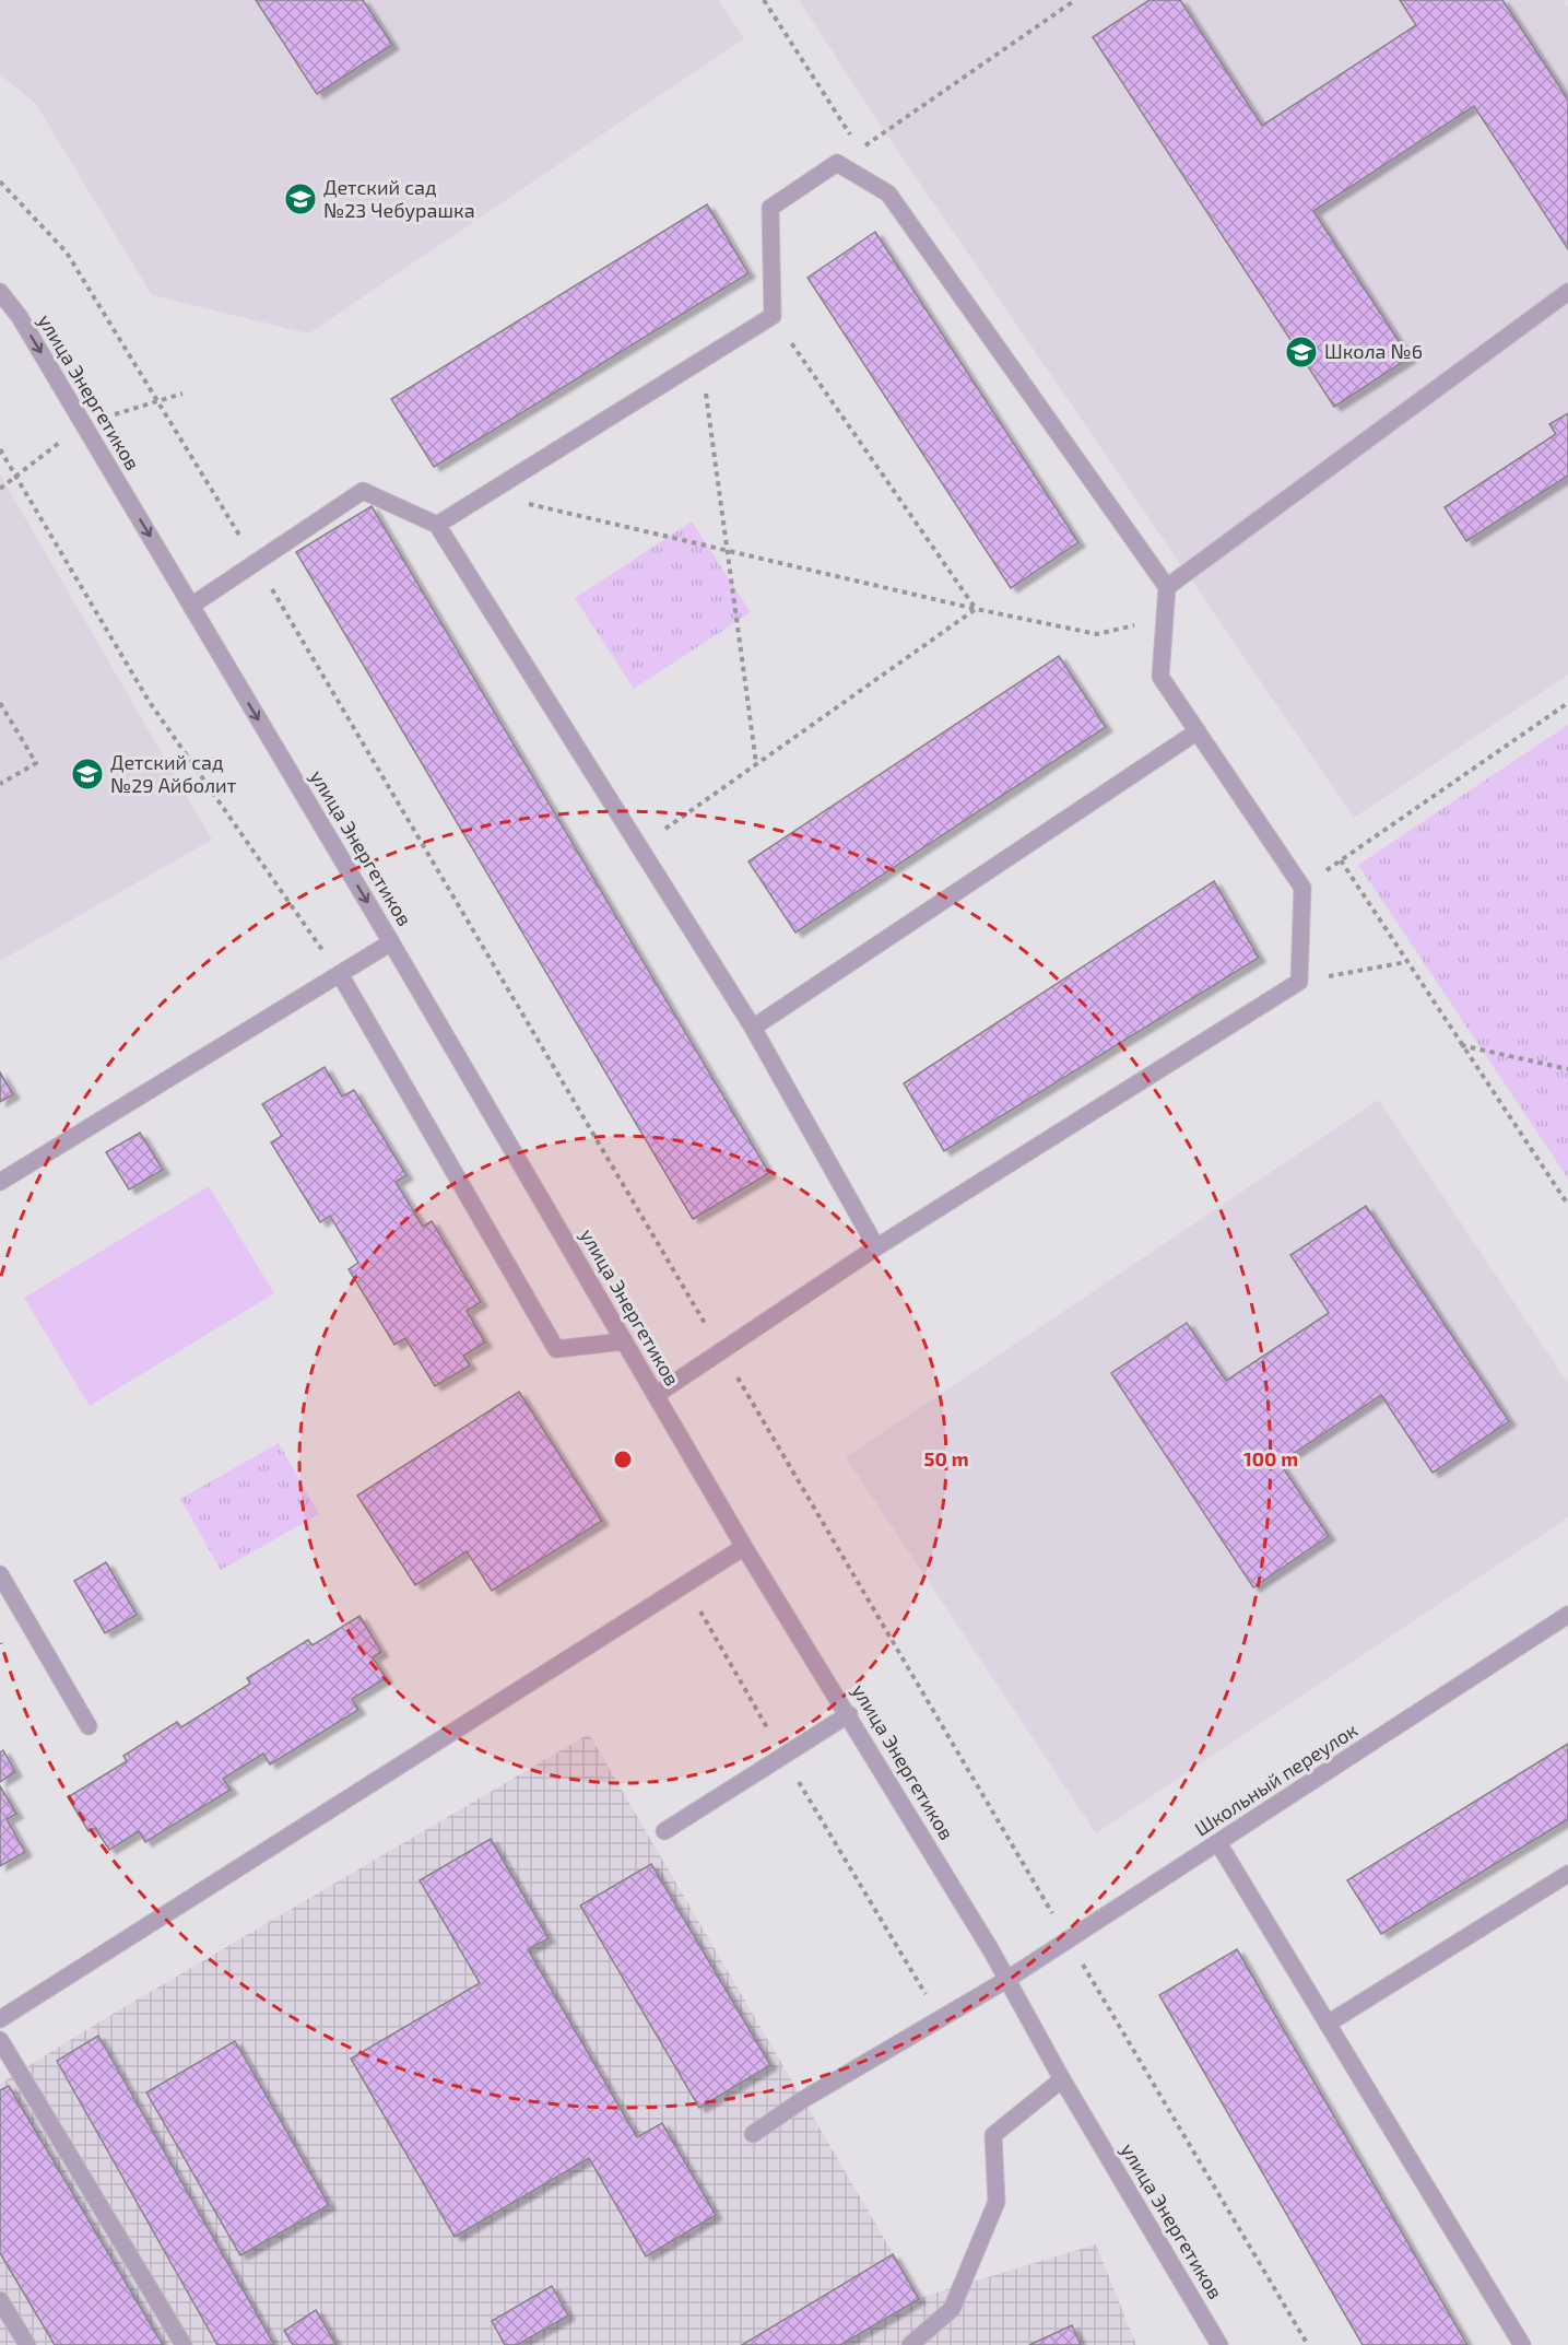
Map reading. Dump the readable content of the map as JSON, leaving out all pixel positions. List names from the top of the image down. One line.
{"streets":{"street":["улица Энергетиков","Школьный переулок"]},"crossings":[["улица Энергетиков","Школьный переулок"]],"places":{"school or university":["Детский сад №23 Чебурашка","Школа №6","Детский сад №29 Айболит"]},"rings":["50 m","100 m"]}
